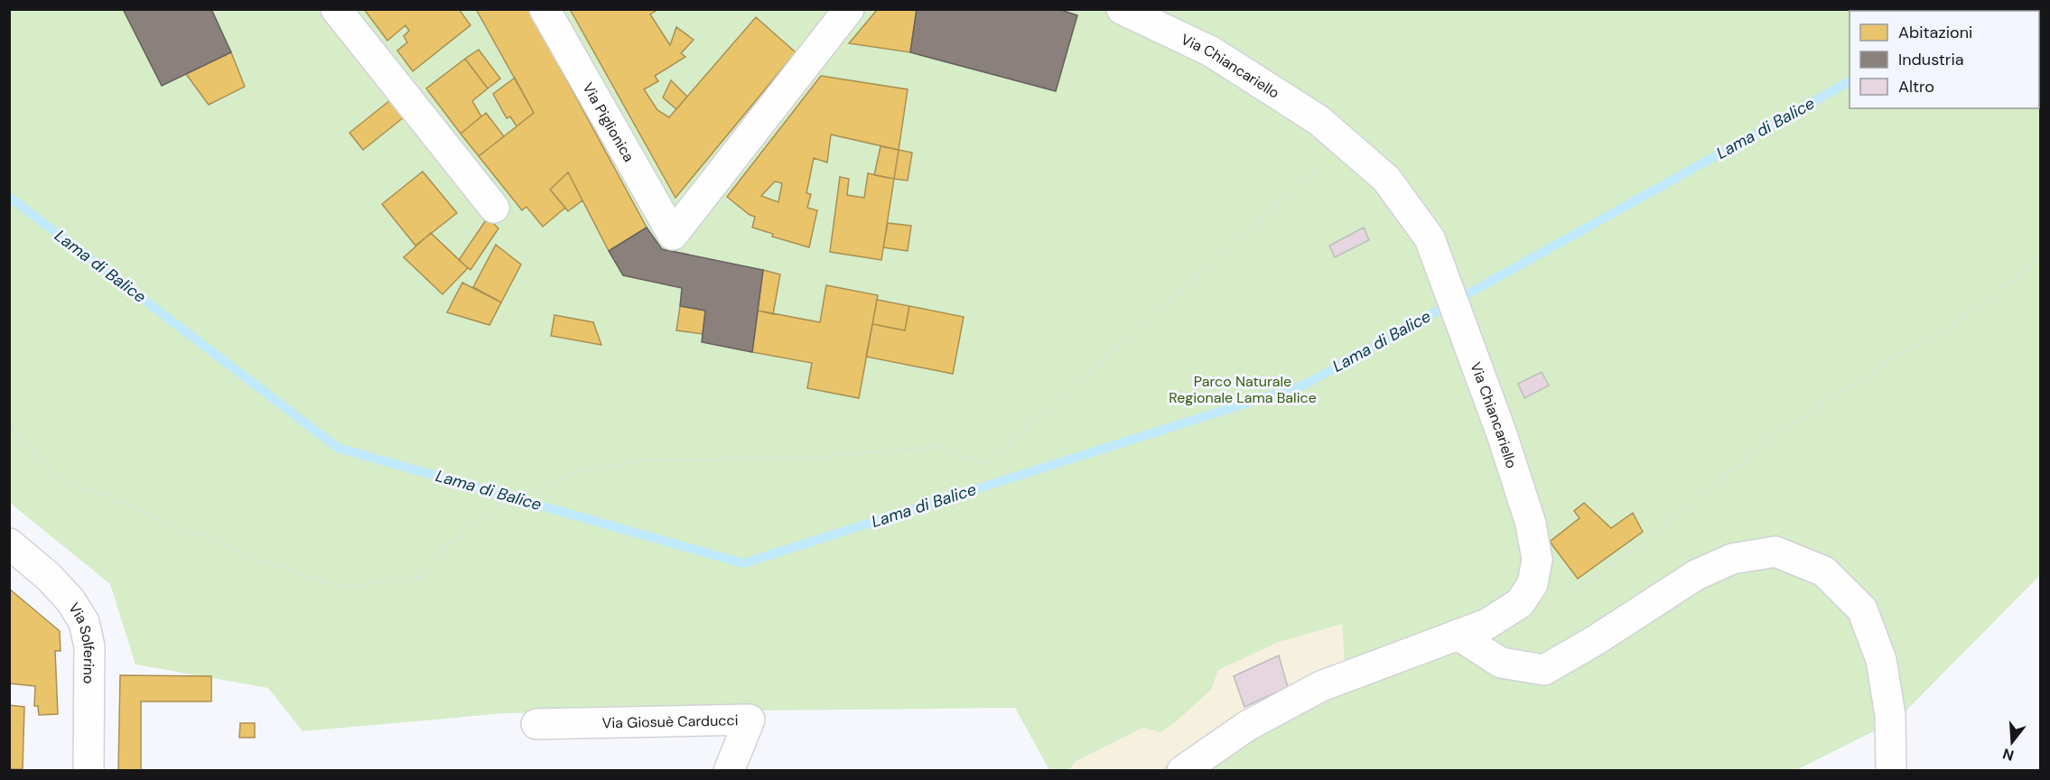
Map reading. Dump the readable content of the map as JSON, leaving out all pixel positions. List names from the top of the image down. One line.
{"streets":{"street":["Via Chiancariello","Via Piglionica","Via Solferino","Via Giosuè Carducci"]},"water":["Lama di Balice"],"parks":["Parco Naturale Regionale Lama Balice"],"legend":["Abitazioni","Industria","Altro"],"north":"bottom"}
